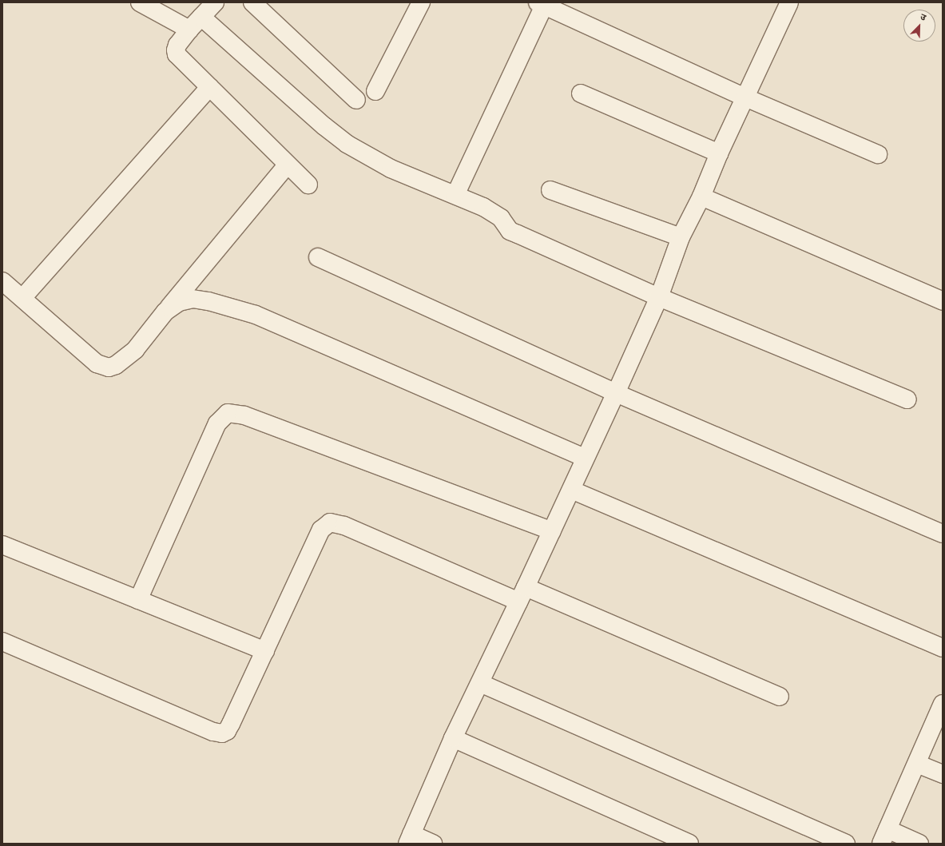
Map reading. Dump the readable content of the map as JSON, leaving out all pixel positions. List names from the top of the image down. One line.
{"north":"top right"}
